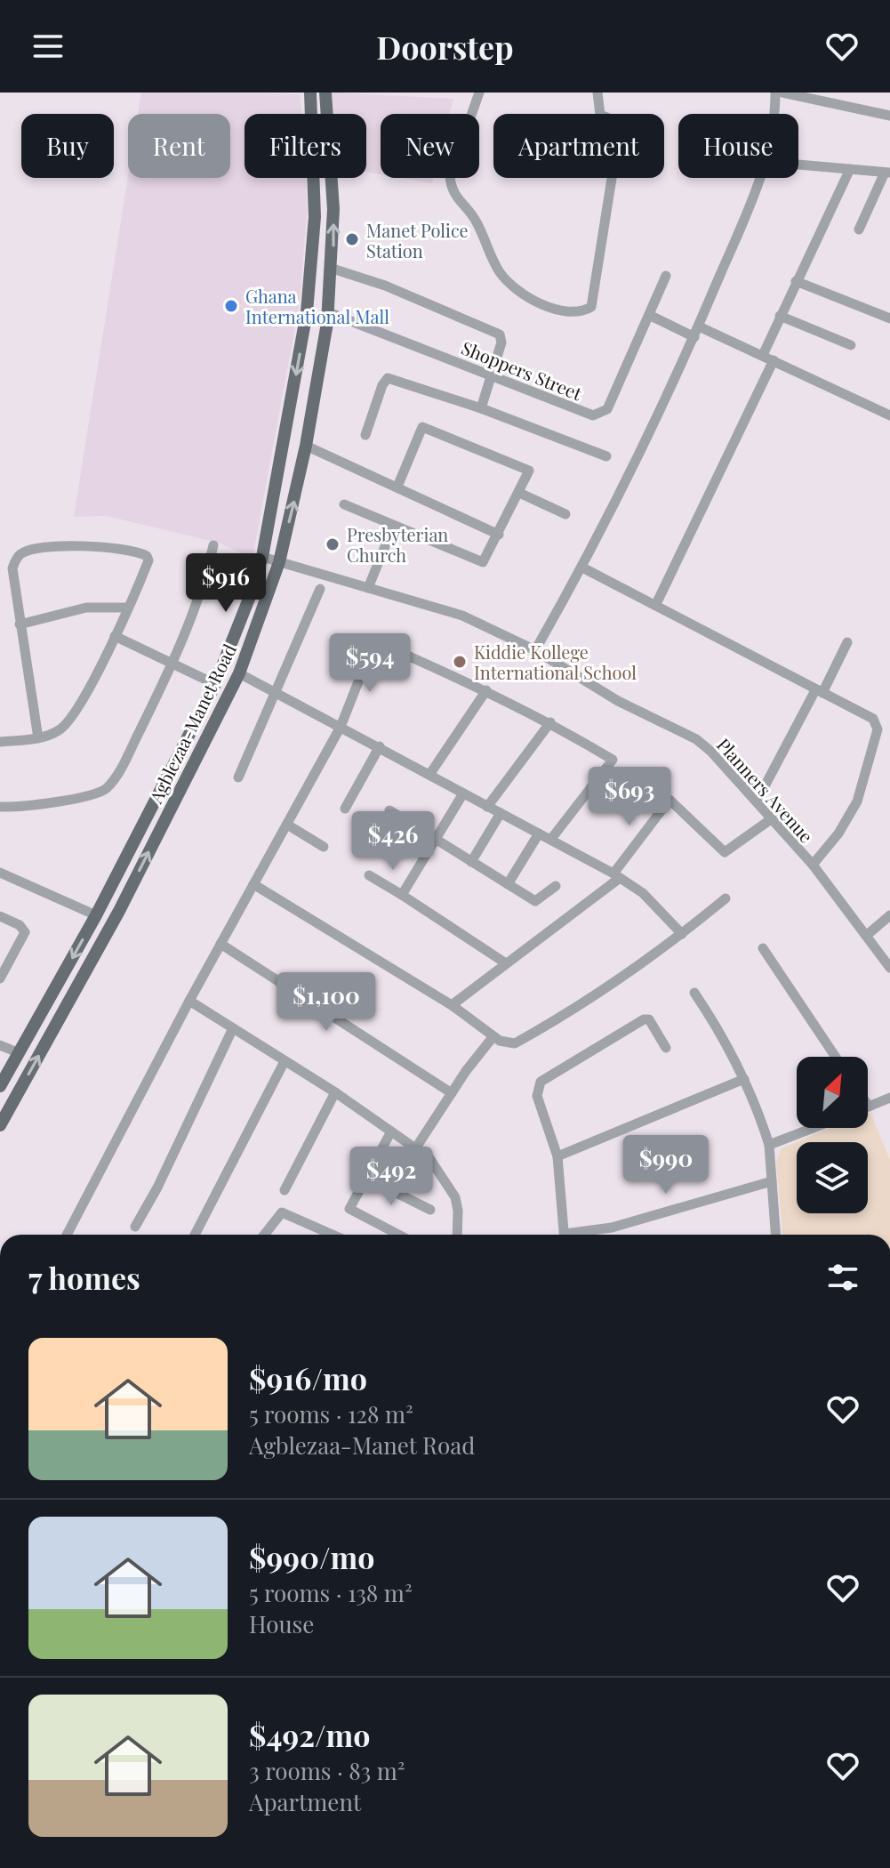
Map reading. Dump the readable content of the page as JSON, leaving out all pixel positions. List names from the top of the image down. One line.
{"streets":{"main road":["Agblezaa-Manet Road"],"street":["Shoppers Street","Planners Avenue"]},"crossings":[["Shoppers Street","Agblezaa-Manet Road"],["Agblezaa-Manet Road","Planners Avenue"]],"places":["Manet Police Station","Ghana International Mall","Presbyterian Church","Kiddie Kollege International School"],"north":"top right","page":{"header":"Doorstep","chip":["Buy","Rent","Filters","New","Apartment","House"],"price":["$916","$594","$693","$426","$1,100","$990","$492"],"heading":"7 homes","list":[{"name":"$916/mo","note":"5 rooms · 128 m² · Agblezaa-Manet Road"},{"name":"$990/mo","note":"5 rooms · 138 m² · House"},{"name":"$492/mo","note":"3 rooms · 83 m² · Apartment"}]}}
